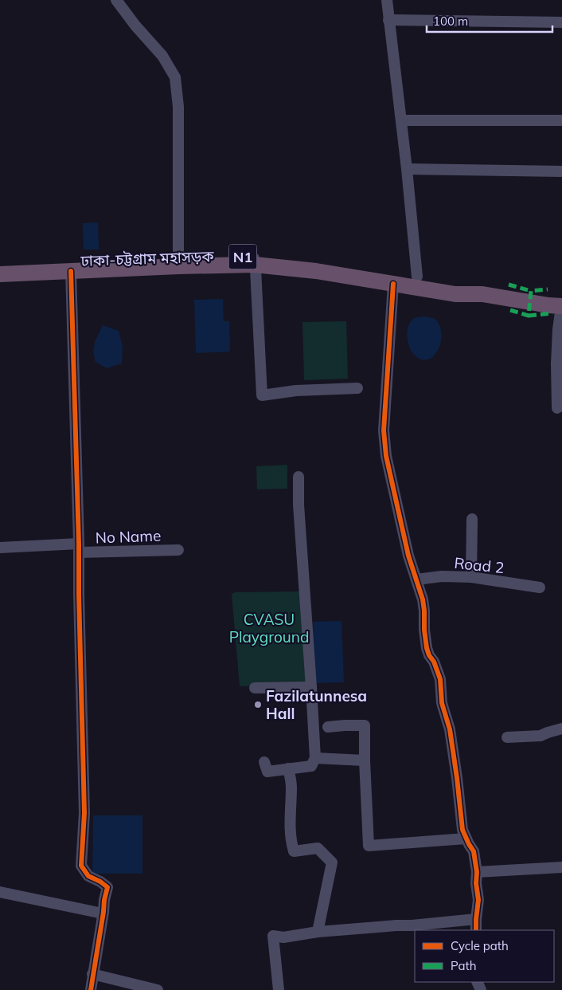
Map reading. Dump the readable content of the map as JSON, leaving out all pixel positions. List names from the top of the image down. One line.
{"streets":{"highway":["N1","ঢাকা-চট্টগ্রাম মহাসড়ক"],"street":["No Name","Road 2"]},"parks":["CVASU Playground"],"places":["Fazilatunnesa Hall"],"legend":["Cycle path","Path"],"scale_bar":"100 m"}
